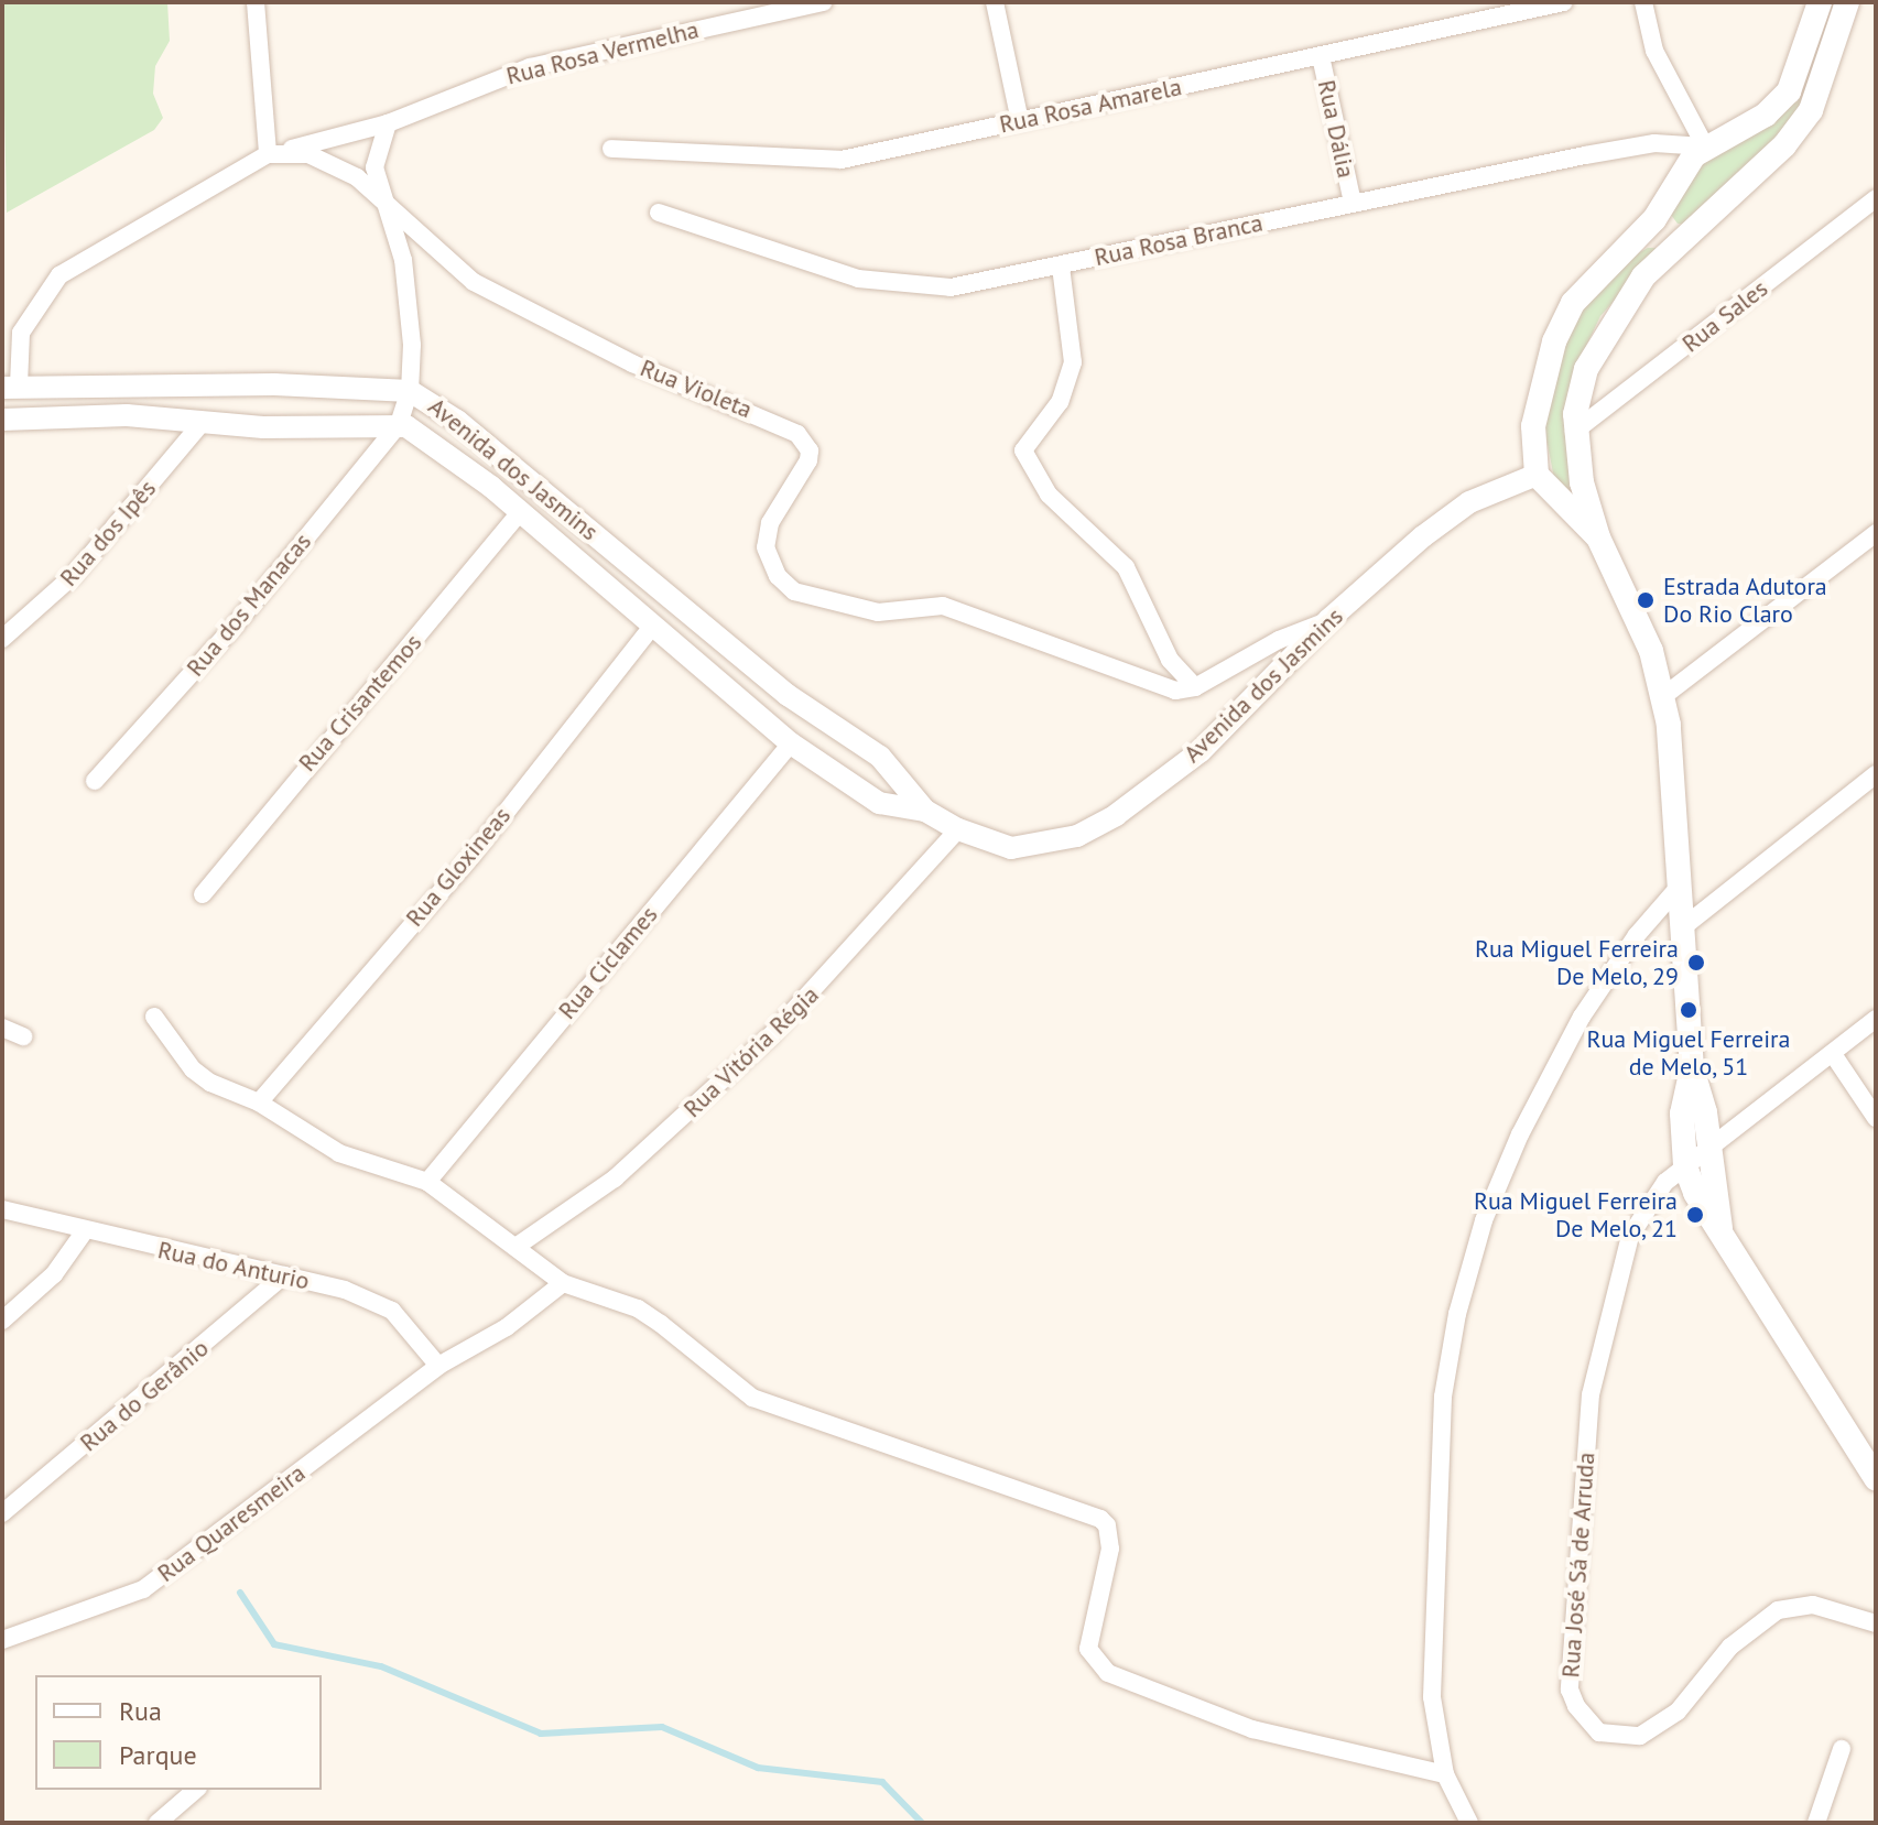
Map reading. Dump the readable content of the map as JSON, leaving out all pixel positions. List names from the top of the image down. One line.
{"streets":{"street":["Rua Rosa Vermelha","Rua Rosa Amarela","Rua Dália","Rua Rosa Branca","Rua Sales","Rua Violeta","Avenida dos Jasmins","Rua dos Ipês","Rua dos Manacas","Rua Crisantemos","Rua Gloxineas","Rua Ciclames","Rua Vitória Régia","Rua do Anturio","Rua do Gerânio","Rua Quaresmeira","Rua José Sá de Arruda"]},"crossings":[["Rua Rosa Vermelha","Rua Violeta"],["Rua Rosa Amarela","Rua Dália"],["Rua Dália","Rua Rosa Branca"],["Avenida dos Jasmins","Rua dos Ipês"],["Avenida dos Jasmins","Rua dos Manacas"],["Avenida dos Jasmins","Rua Crisantemos"],["Avenida dos Jasmins","Rua Gloxineas"],["Avenida dos Jasmins","Rua Ciclames"],["Avenida dos Jasmins","Rua Vitória Régia"],["Rua do Anturio","Rua do Gerânio"],["Rua do Anturio","Rua Quaresmeira"]],"places":["Estrada Adutora Do Rio Claro","Rua Miguel Ferreira De Melo, 29","Rua Miguel Ferreira de Melo, 51","Rua Miguel Ferreira De Melo, 21"],"legend":["Rua","Parque"]}
